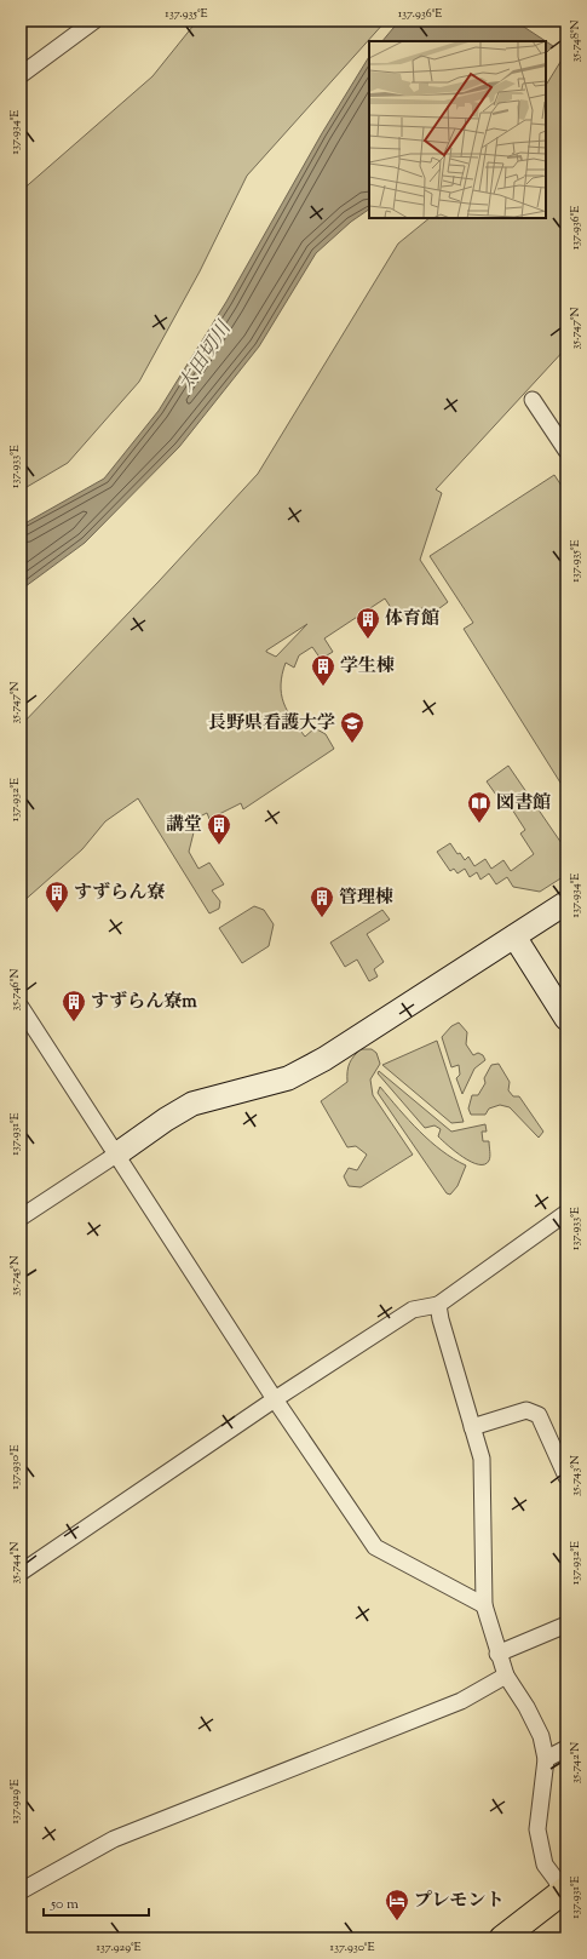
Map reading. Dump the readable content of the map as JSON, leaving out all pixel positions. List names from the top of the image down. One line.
{"water":["太田切川"],"places":{"building":["体育館","学生棟","講堂","すずらん寮","管理棟","すずらん寮m"],"school or university":["長野県看護大学"],"library":["図書館"],"hotel":["プレモント"]},"scale_bar":"50 m","coordinates":["137.935°E","137.936°E","35.748°N","137.934°E","35.747°N","137.933°E","137.932°E","35.746°N","137.931°E","35.745°N","137.930°E","35.743°N","35.744°N","35.742°N","137.929°E"]}
